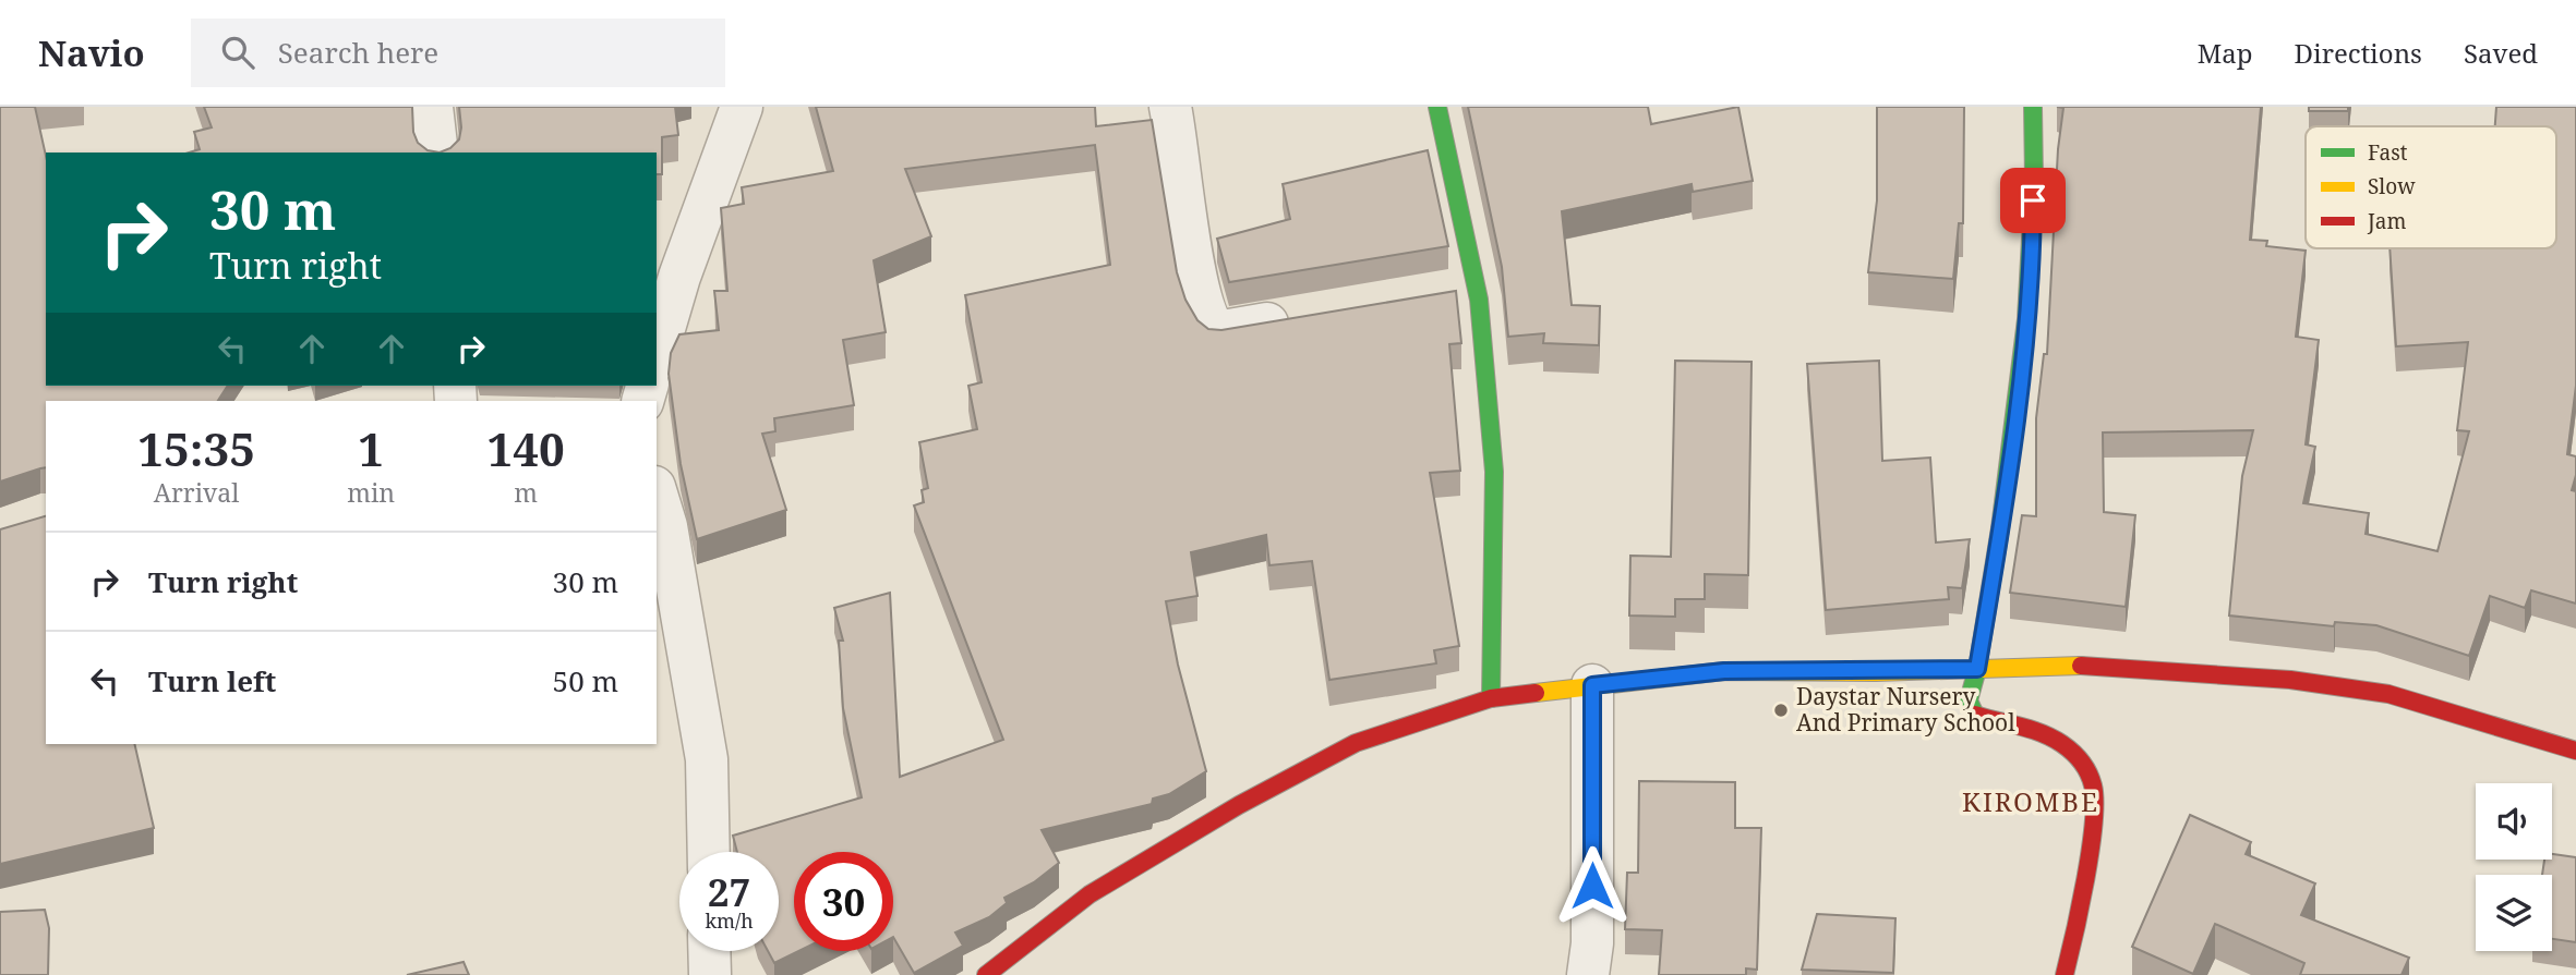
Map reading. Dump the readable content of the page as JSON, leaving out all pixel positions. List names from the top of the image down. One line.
{"districts":["KIROMBE"],"places":["Daystar Nursery And Primary School"],"legend":["Fast","Slow","Jam"],"page":{"header":"Navio","search":"Search here","nav":["Map","Directions","Saved"],"turn":["30 m","Turn right"],"eta":["15:35","Arrival","1","min","140","m"],"list":[{"name":"Turn right","value":"30 m"},{"name":"Turn left","value":"50 m"}],"speed":"27 km/h","limit":"30"}}
